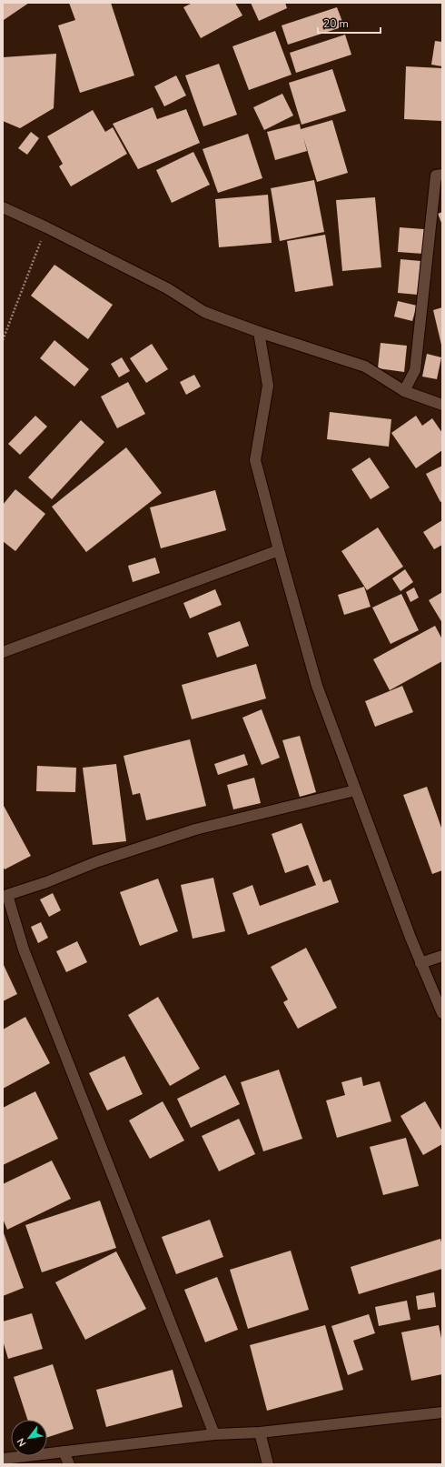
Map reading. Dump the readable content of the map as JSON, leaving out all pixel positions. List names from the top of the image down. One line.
{"scale_bar":"20 m","north":"bottom left"}
